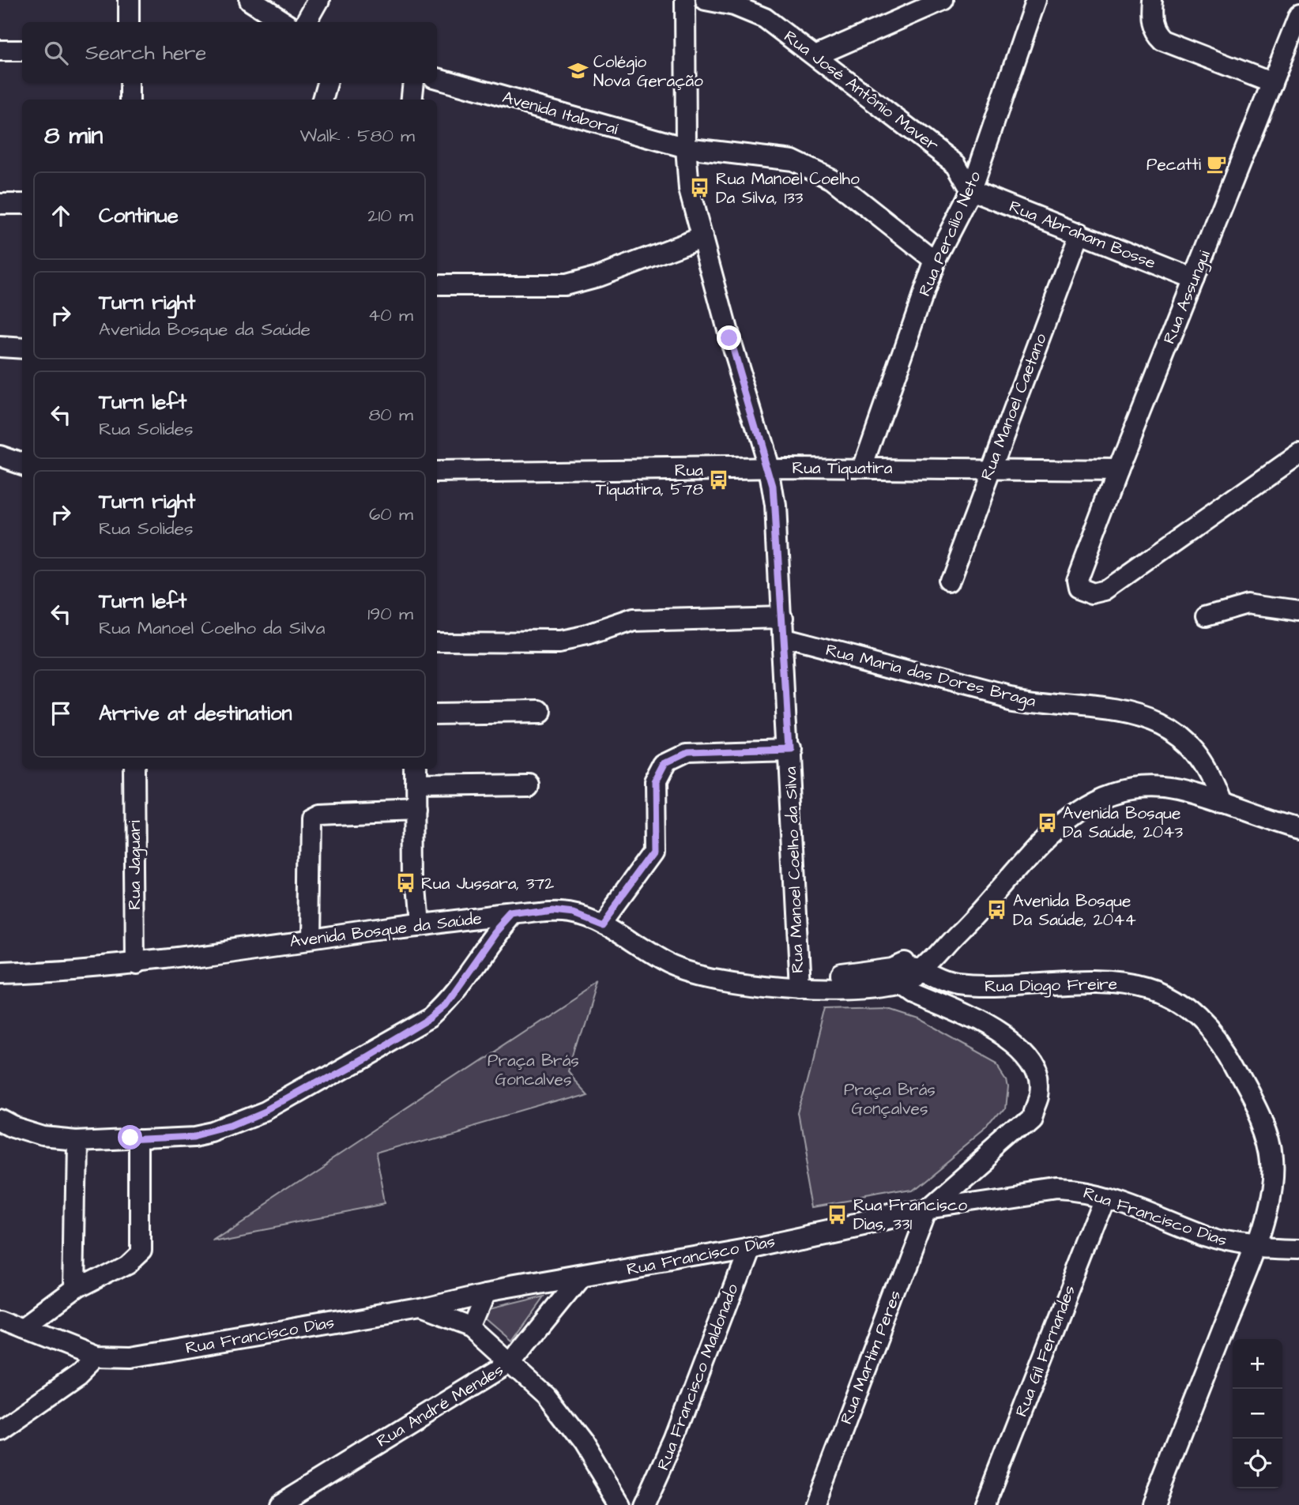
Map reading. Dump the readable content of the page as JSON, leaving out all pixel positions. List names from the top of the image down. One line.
{"streets":{"street":["Rua José Antônio Maver","Avenida Itaboraí","Rua Percílio Neto","Rua Abraham Bosse","Rua Assungui","Rua Manoel Caetano","Rua Tiquatira","Rua Maria das Dores Braga","Rua Jaguari","Rua Manoel Coelho da Silva","Avenida Bosque da Saúde","Rua Diogo Freire","Rua Francisco Dias","Rua Gil Fernandes","Rua Martim Peres","Rua Francisco Maldonado","Rua André Mendes"]},"crossings":[["Rua José Antônio Maver","Rua Percílio Neto"],["Rua José Antônio Maver","Rua Abraham Bosse"],["Avenida Itaboraí","Rua Percílio Neto"],["Avenida Itaboraí","Rua Manoel Coelho da Silva"],["Rua Percílio Neto","Rua Abraham Bosse"],["Rua Percílio Neto","Rua Tiquatira"],["Rua Abraham Bosse","Rua Assungui"],["Rua Abraham Bosse","Rua Manoel Caetano"],["Rua Assungui","Rua Tiquatira"],["Rua Manoel Caetano","Rua Tiquatira"],["Rua Tiquatira","Rua Manoel Coelho da Silva"],["Rua Maria das Dores Braga","Rua Manoel Coelho da Silva"],["Rua Maria das Dores Braga","Avenida Bosque da Saúde"],["Rua Jaguari","Avenida Bosque da Saúde"],["Rua Manoel Coelho da Silva","Avenida Bosque da Saúde"],["Avenida Bosque da Saúde","Rua Diogo Freire"],["Rua Diogo Freire","Rua Francisco Dias"],["Rua Francisco Dias","Rua Gil Fernandes"],["Rua Francisco Dias","Rua Martim Peres"],["Rua Francisco Dias","Rua Francisco Maldonado"],["Rua Francisco Dias","Rua André Mendes"]],"parks":["Praça Brás Goncalves","Praça Brás Gonçalves"],"places":{"school or university":["Colégio Nova Geração"],"cafe":["Pecatti"],"bus stop":["Rua Manoel Coelho Da Silva, 133","Rua Tiquatira, 578","Avenida Bosque Da Saúde, 2043","Rua Jussara, 372","Avenida Bosque Da Saúde, 2044","Rua Francisco Dias, 331"]},"page":{"search":"Search here","heading":["8 min","Walk · 580 m"],"list":[["Continue","210 m"],["Turn right","Avenida Bosque da Saúde","40 m"],["Turn left","Rua Solides","80 m"],["Turn right","Rua Solides","60 m"],["Turn left","Rua Manoel Coelho da Silva","190 m"],"Arrive at destination"],"map_buttons":["+","−"]}}
